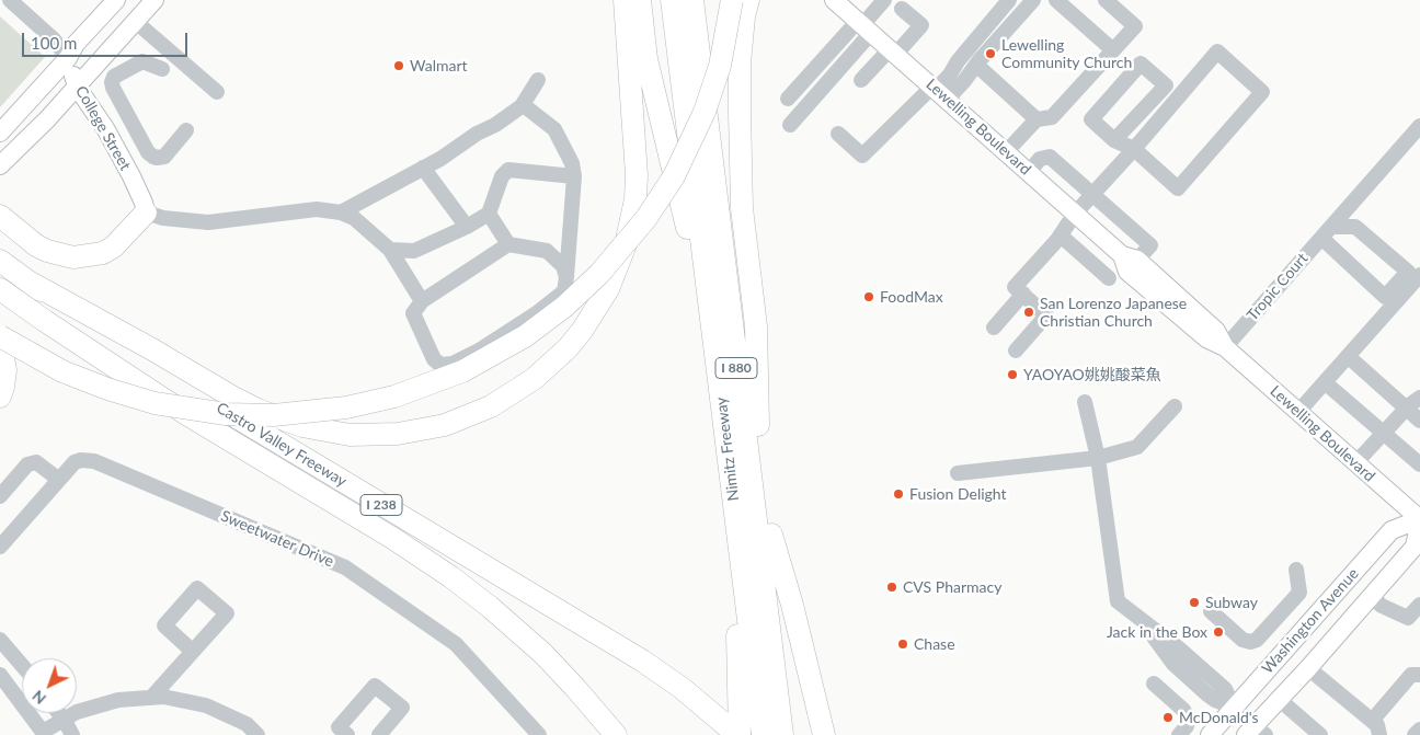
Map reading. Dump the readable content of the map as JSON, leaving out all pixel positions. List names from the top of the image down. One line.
{"streets":{"highway":["I 880","Castro Valley Freeway","Nimitz Freeway","I 238"],"main road":["Lewelling Boulevard","College Street","Washington Avenue"],"street":["Tropic Court","Sweetwater Drive"]},"crossings":[["Lewelling Boulevard","Tropic Court"],["Lewelling Boulevard","Washington Avenue"]],"places":["Lewelling Community Church","Walmart","FoodMax","San Lorenzo Japanese Christian Church","YAOYAO姚姚酸菜魚","Fusion Delight","CVS Pharmacy","Subway","Jack in the Box","Chase","McDonald's"],"scale_bar":"100 m","north":"bottom left"}
